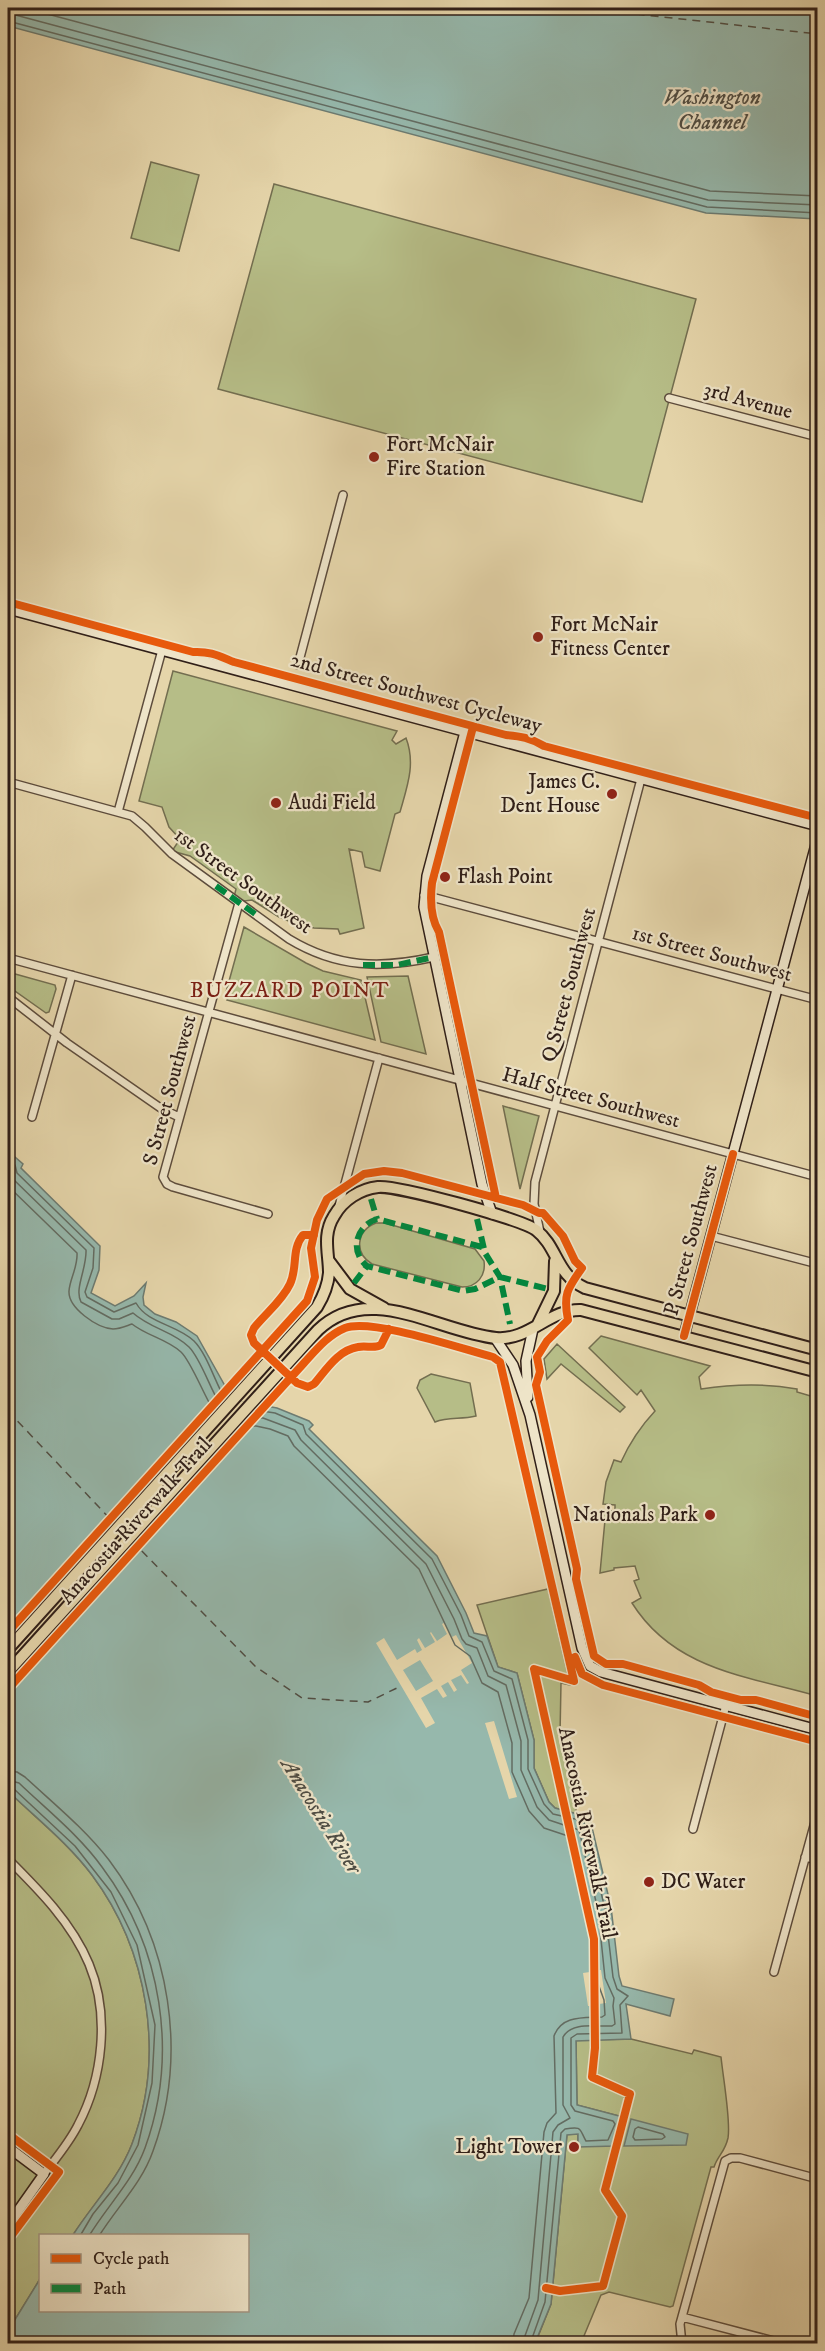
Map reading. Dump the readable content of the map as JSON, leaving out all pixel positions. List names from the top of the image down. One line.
{"streets":{"street":["3rd Avenue","1st Street Southwest","Q Street Southwest","S Street Southwest","Half Street Southwest","P Street Southwest"],"cycle path":["2nd Street Southwest Cycleway","Anacostia Riverwalk Trail"]},"crossings":[["1st Street Southwest","Q Street Southwest"],["1st Street Southwest","S Street Southwest"],["1st Street Southwest","P Street Southwest"],["Q Street Southwest","Half Street Southwest"],["S Street Southwest","Half Street Southwest"],["Half Street Southwest","P Street Southwest"]],"districts":["BUZZARD POINT"],"water":["Washington Channel","Anacostia River"],"places":["Fort McNair Fire Station","Fort McNair Fitness Center","James C. Dent House","Audi Field","Flash Point","Nationals Park","DC Water","Light Tower"],"legend":["Cycle path","Path"]}
